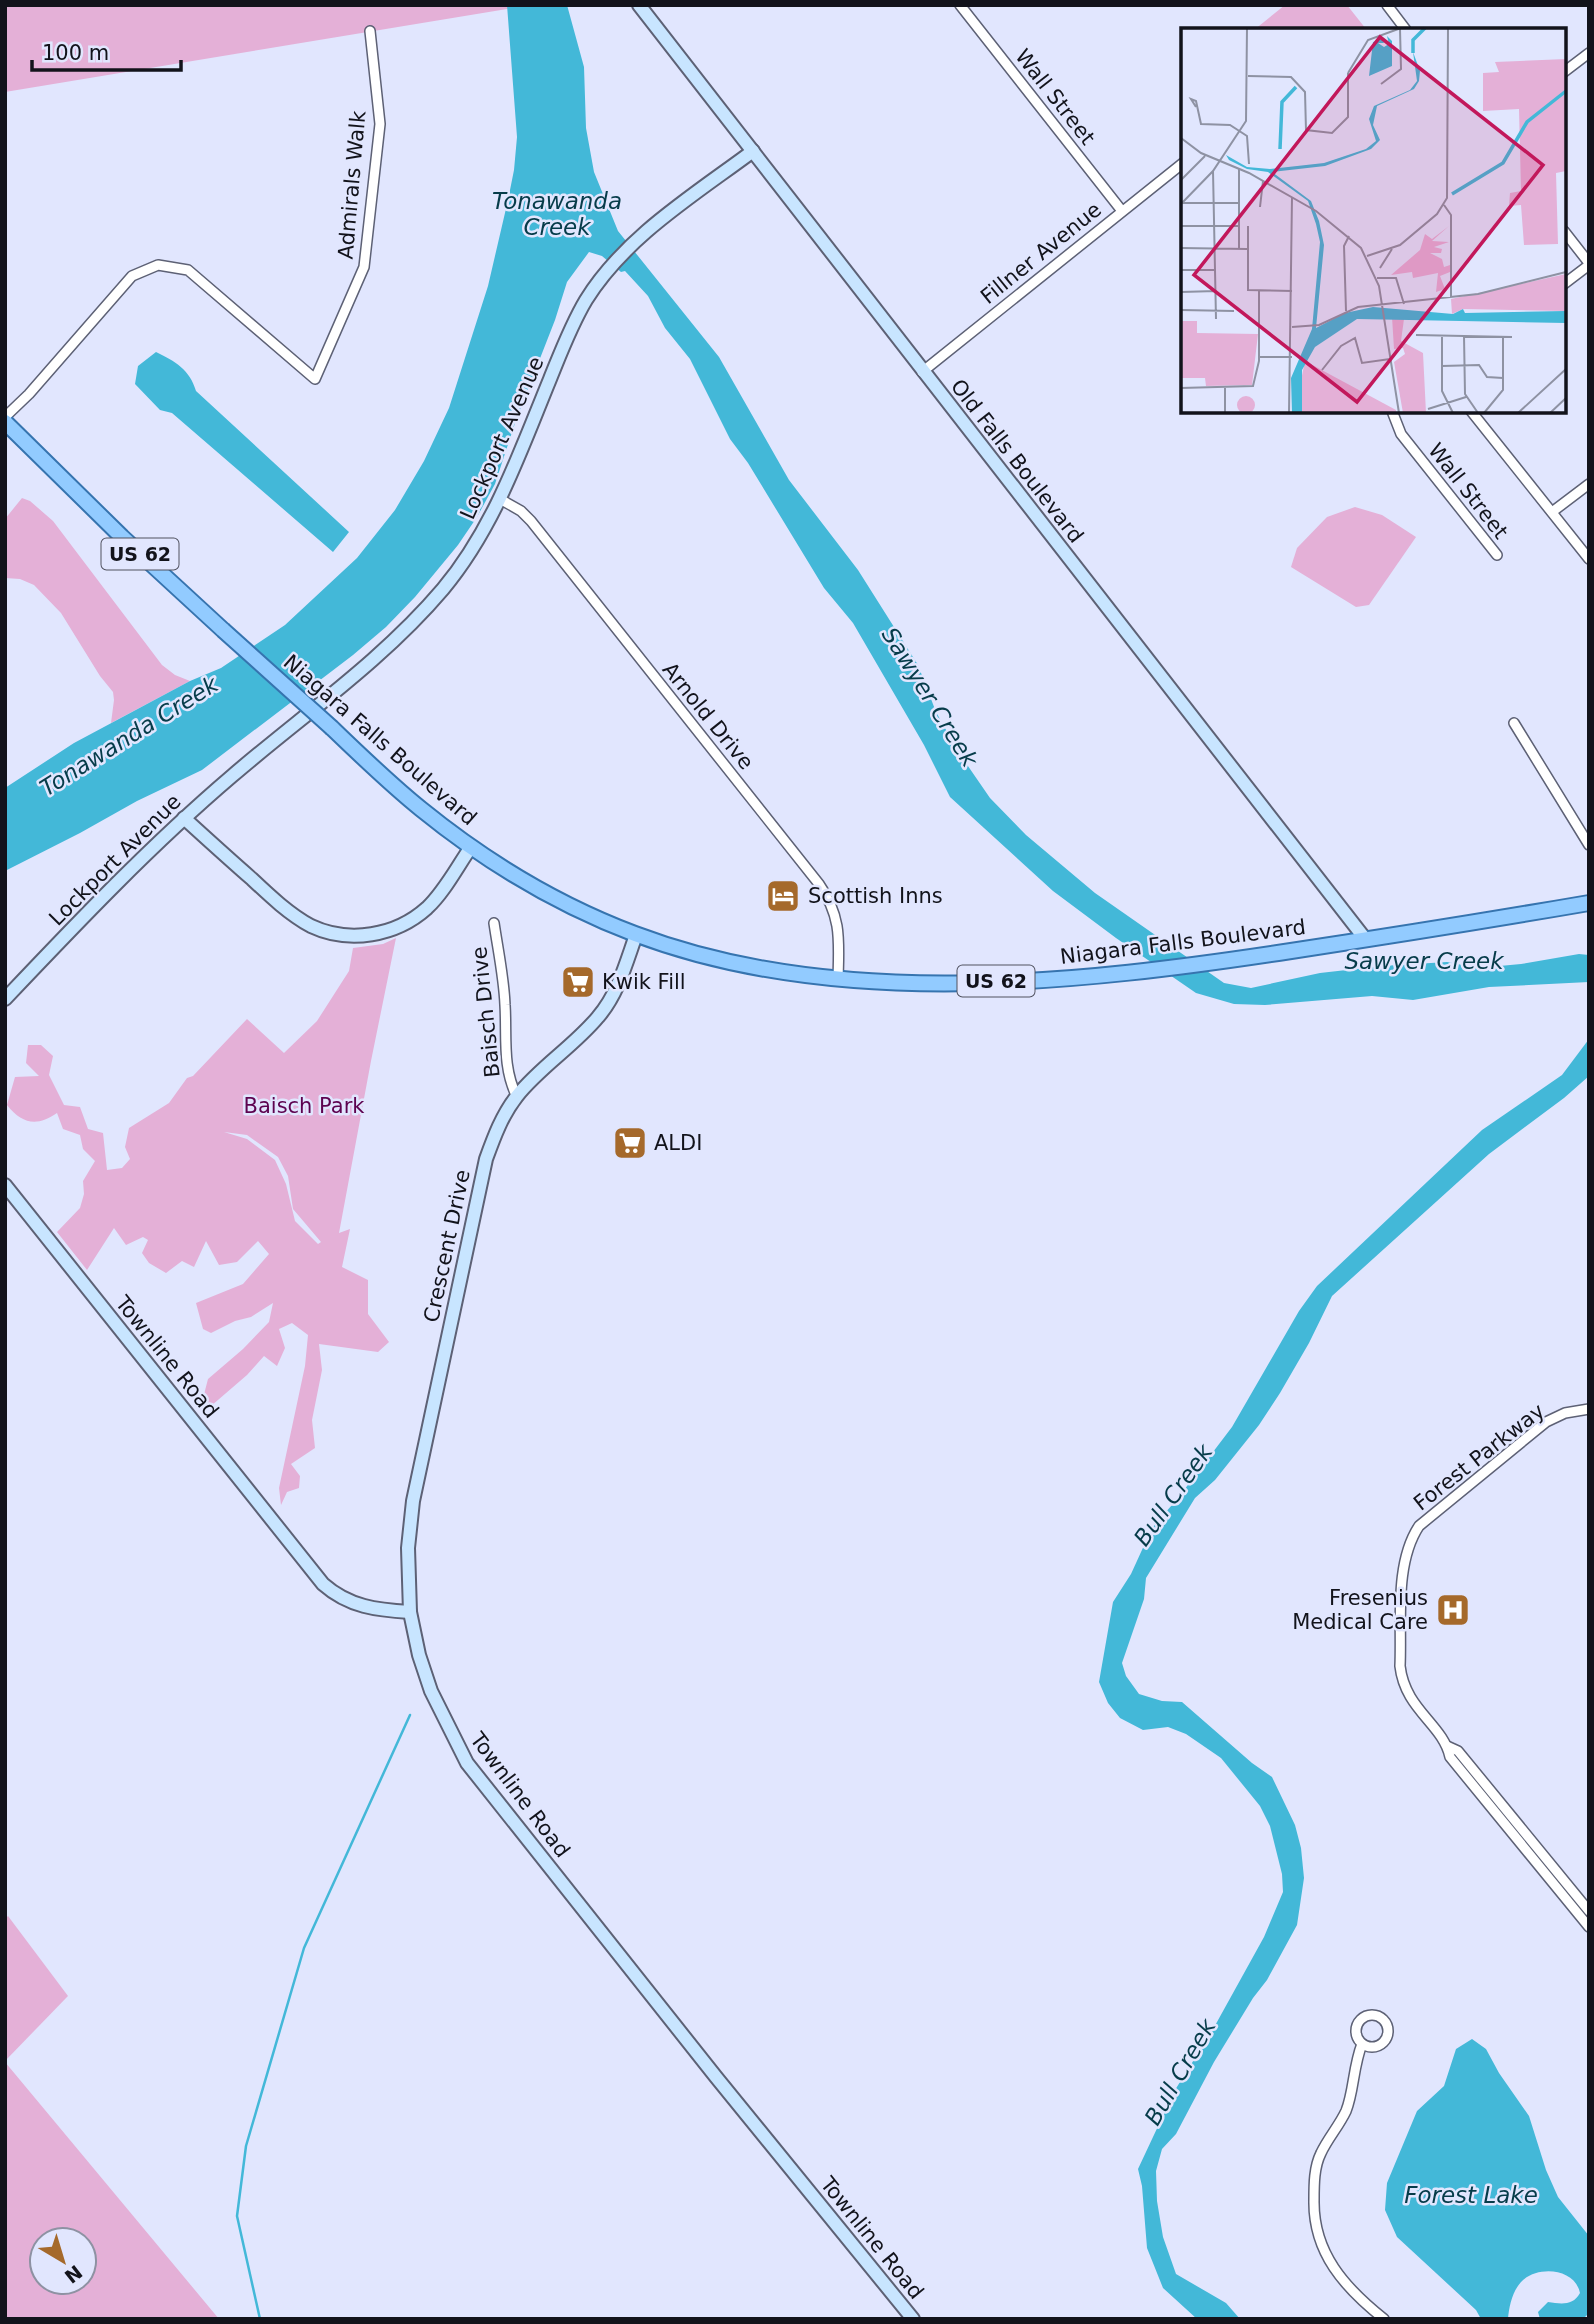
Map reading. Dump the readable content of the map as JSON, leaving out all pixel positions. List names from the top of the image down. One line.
{"streets":{"main road":["US 62","Niagara Falls Boulevard"],"street":["Wall Street","Admirals Walk","Fillner Avenue","Lockport Avenue","Old Falls Boulevard","Arnold Drive","Baisch Drive","Crescent Drive","Townline Road","Forest Parkway"]},"crossings":[["Wall Street","Fillner Avenue"],["Admirals Walk","Niagara Falls Boulevard"],["Fillner Avenue","Old Falls Boulevard"],["Lockport Avenue","Old Falls Boulevard"],["Lockport Avenue","Arnold Drive"],["Old Falls Boulevard","Niagara Falls Boulevard"],["Arnold Drive","Niagara Falls Boulevard"],["Niagara Falls Boulevard","Crescent Drive"],["Baisch Drive","Crescent Drive"],["Crescent Drive","Townline Road"]],"water":["Tonawanda Creek","Sawyer Creek","Bull Creek","Forest Lake"],"parks":["Baisch Park"],"places":{"hotel":["Scottish Inns"],"supermarket":["Kwik Fill","ALDI"],"hospital":["Fresenius Medical Care"]},"scale_bar":"100 m","north":"bottom right"}
